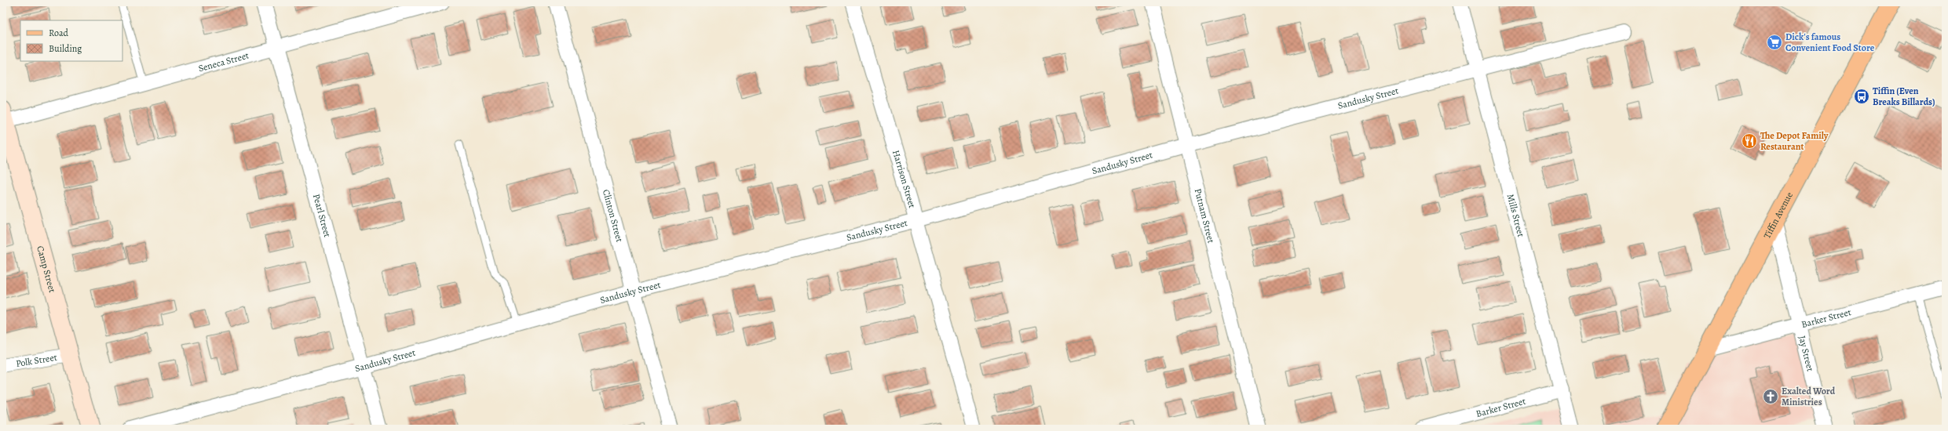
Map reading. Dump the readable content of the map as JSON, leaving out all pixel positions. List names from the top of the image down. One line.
{"streets":{"main road":["Tiffin Avenue"],"street":["Seneca Street","Sandusky Street","Harrison Street","Pearl Street","Clinton Street","Putnam Street","Mills Street","Camp Street","Barker Street","Jay Street","Polk Street"]},"crossings":[["Seneca Street","Pearl Street"],["Seneca Street","Camp Street"],["Sandusky Street","Harrison Street"],["Sandusky Street","Pearl Street"],["Sandusky Street","Clinton Street"],["Sandusky Street","Putnam Street"],["Sandusky Street","Mills Street"],["Mills Street","Barker Street"],["Tiffin Avenue","Barker Street"],["Tiffin Avenue","Jay Street"],["Camp Street","Polk Street"],["Barker Street","Jay Street"]],"places":{"supermarket":["Dick's famous Convenient Food Store"],"bus stop":["Tiffin (Even Breaks Billards)"],"restaurant":["The Depot Family Restaurant"],"church":["Exalted Word Ministries"]},"legend":["Road","Building"]}
